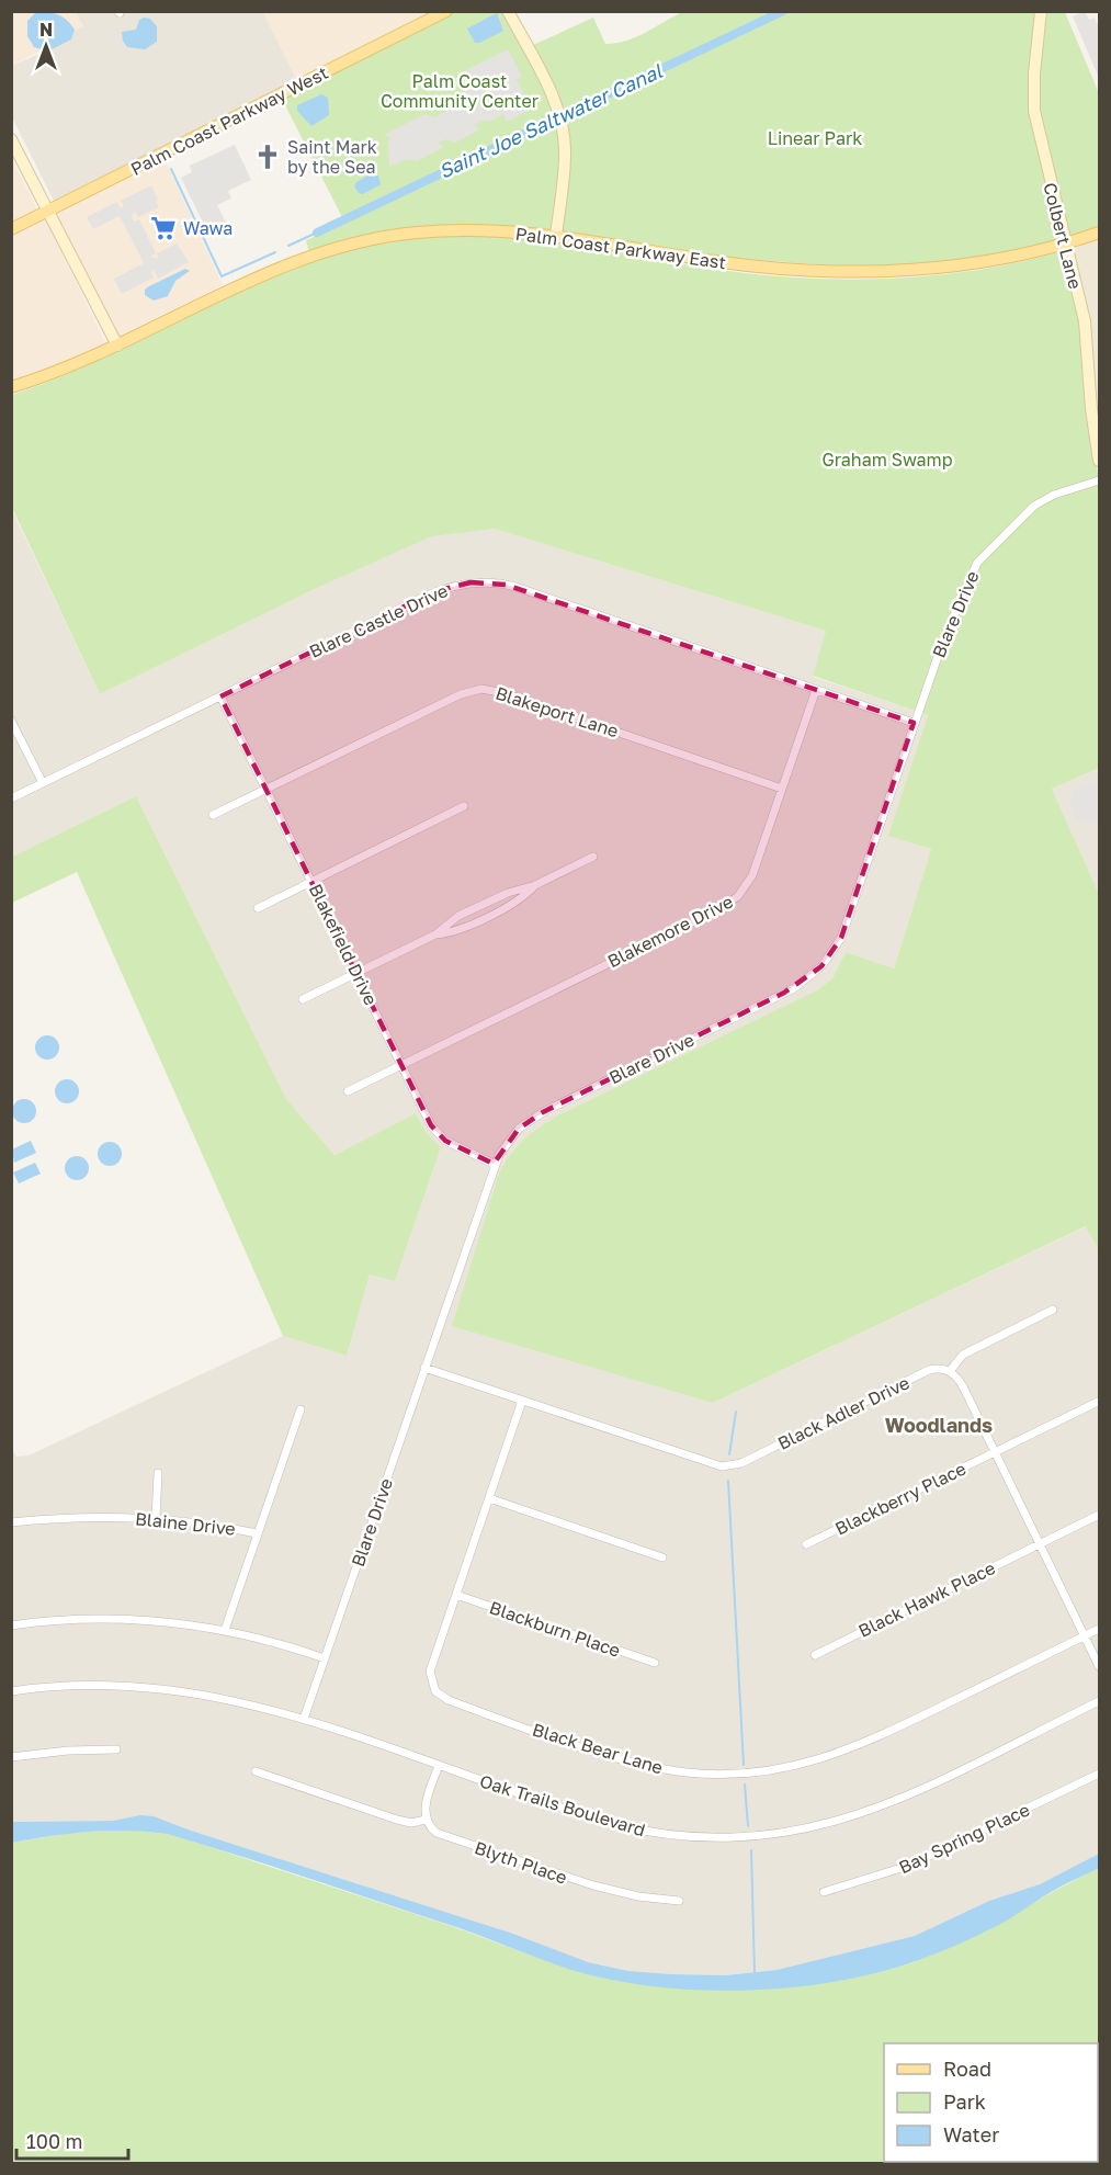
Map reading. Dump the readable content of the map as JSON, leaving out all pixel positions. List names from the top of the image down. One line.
{"streets":{"main road":["Palm Coast Parkway West","Palm Coast Parkway East"],"street":["Colbert Lane","Blare Drive","Blare Castle Drive","Blakeport Lane","Blakemore Drive","Blakefield Drive","Black Adler Drive","Blackberry Place","Blaine Drive","Black Hawk Place","Blackburn Place","Black Bear Lane","Oak Trails Boulevard","Bay Spring Place","Blyth Place"]},"crossings":[["Colbert Lane","Palm Coast Parkway East"],["Blare Drive","Blare Castle Drive"],["Blare Drive","Blakefield Drive"],["Blare Drive","Black Adler Drive"],["Blare Drive","Oak Trails Boulevard"],["Blare Castle Drive","Blakemore Drive"],["Blare Castle Drive","Blakefield Drive"],["Blakeport Lane","Blakemore Drive"],["Blakeport Lane","Blakefield Drive"],["Blakemore Drive","Blakefield Drive"],["Black Adler Drive","Black Bear Lane"],["Blackburn Place","Black Bear Lane"]],"districts":["Woodlands"],"water":["Saint Joe Saltwater Canal"],"parks":["Palm Coast Community Center","Linear Park","Graham Swamp"],"places":{"church":["Saint Mark by the Sea"],"supermarket":["Wawa"]},"legend":["Road","Park","Water"],"scale_bar":"100 m","north":"top"}
